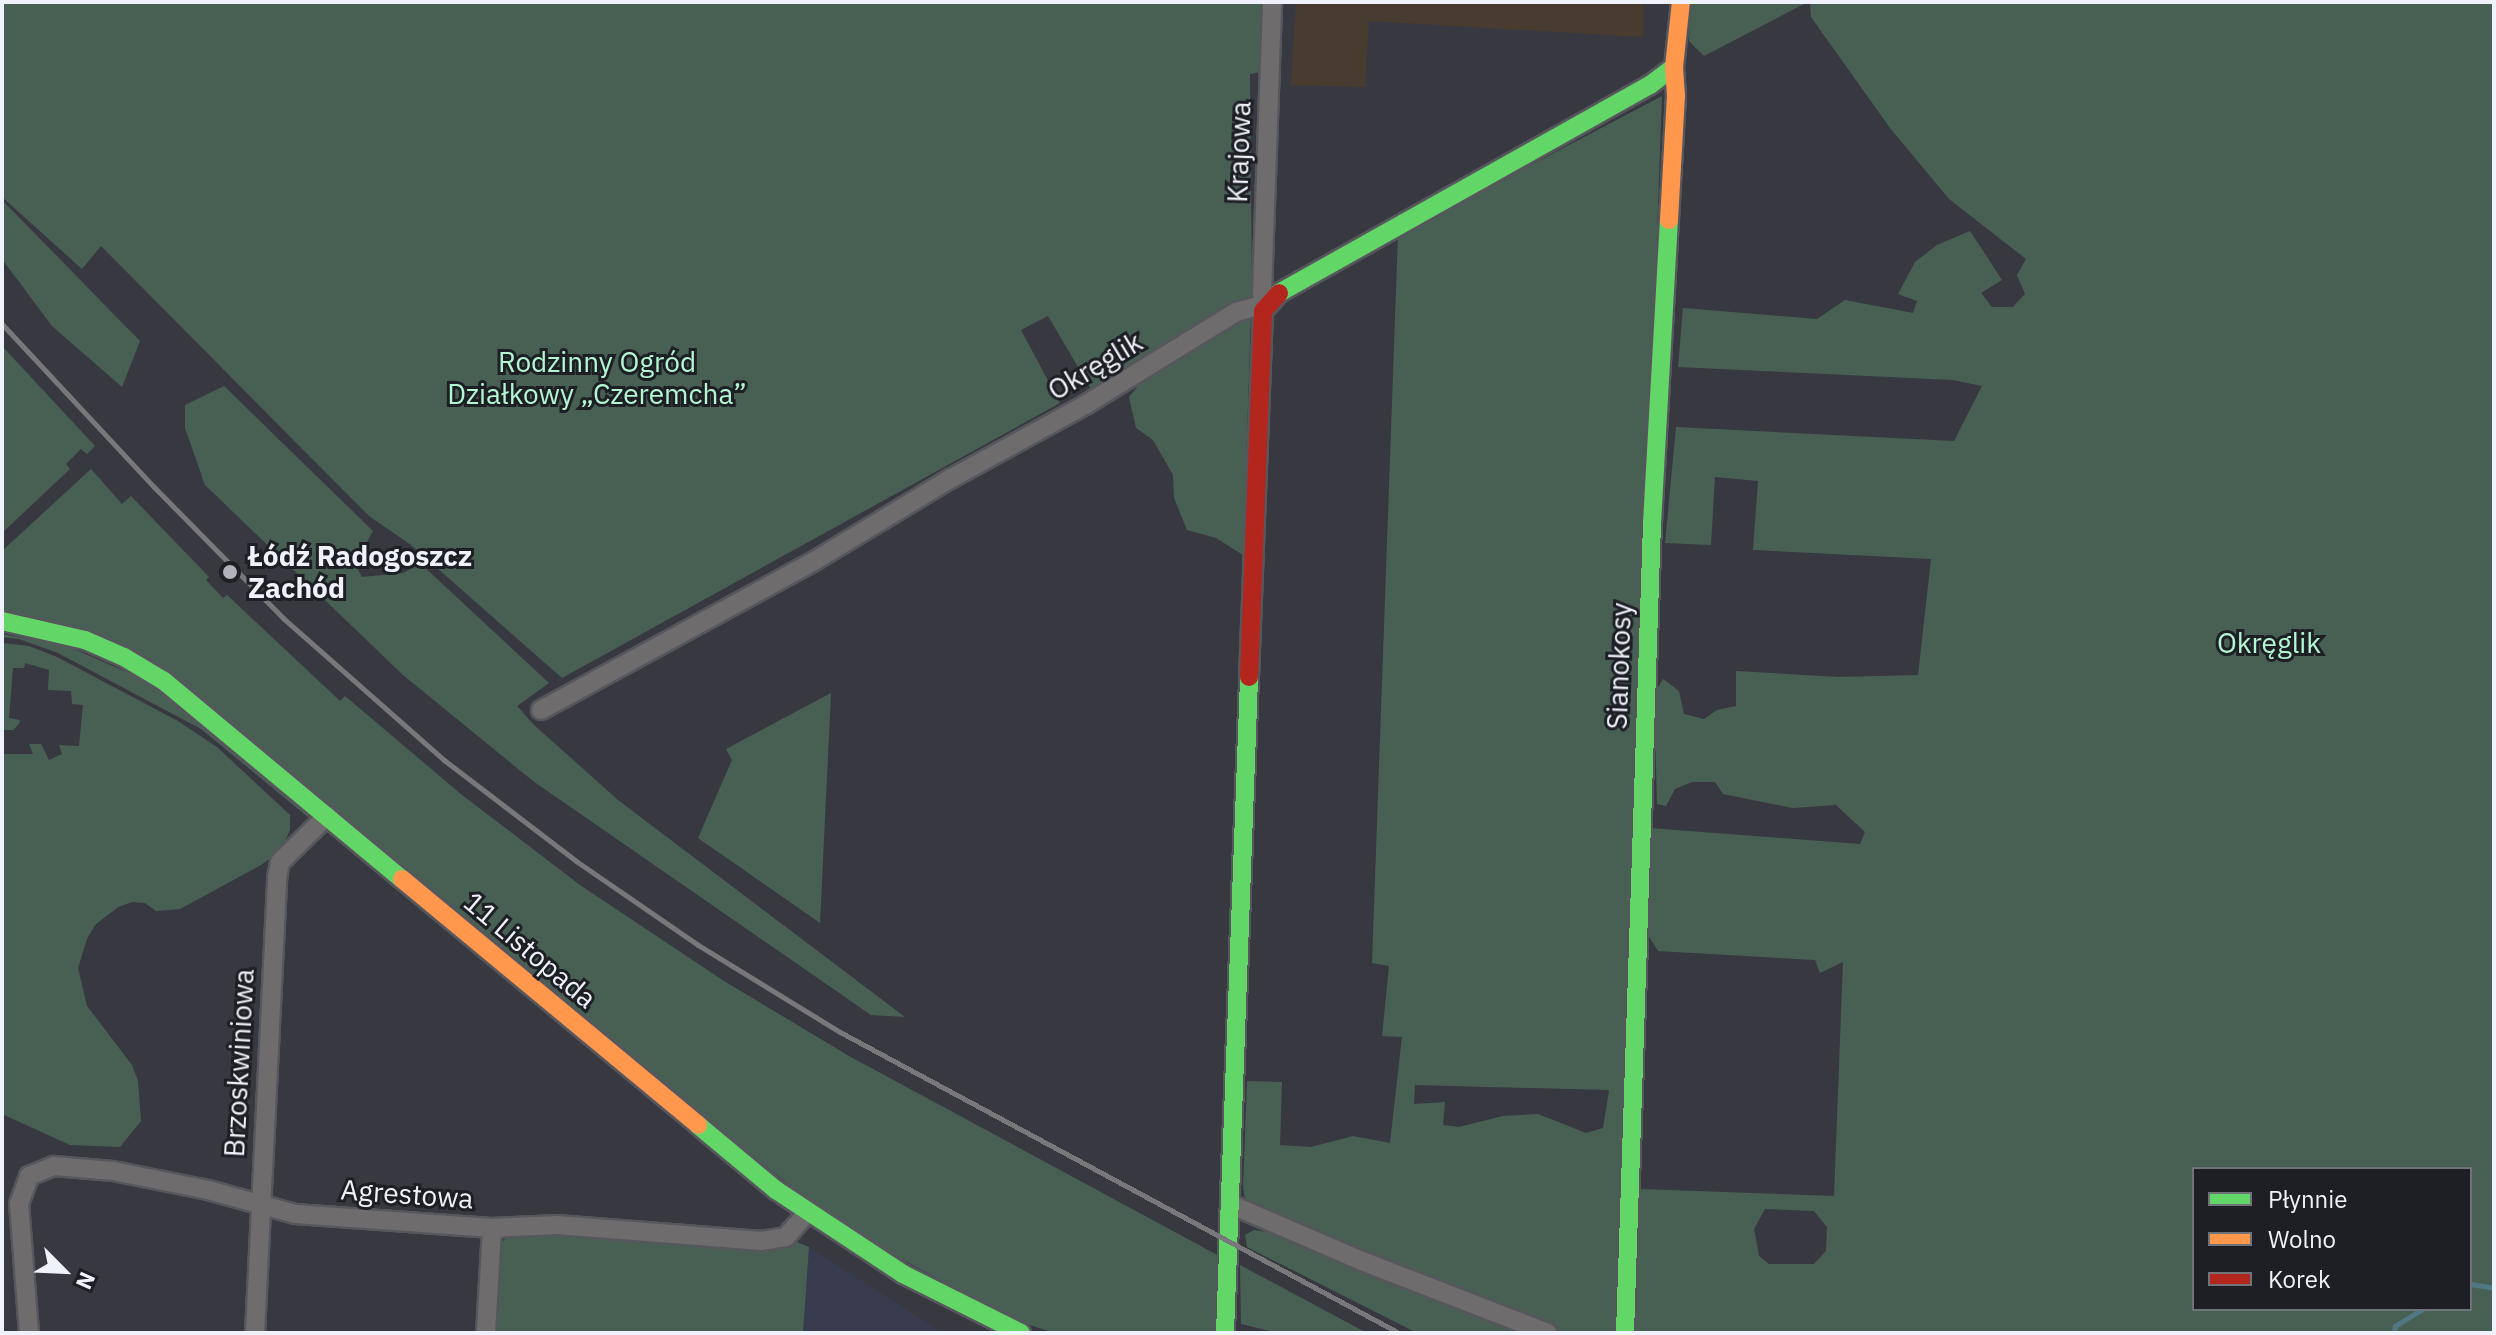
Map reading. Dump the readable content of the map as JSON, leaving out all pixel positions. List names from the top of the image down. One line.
{"streets":{"street":["Krajowa","Okręglik","Sianokosy","11 Listopada","Brzoskwiniowa","Agrestowa"]},"crossings":[["Krajowa","Okręglik"],["Okręglik","Sianokosy"],["11 Listopada","Brzoskwiniowa"],["11 Listopada","Agrestowa"],["Brzoskwiniowa","Agrestowa"]],"parks":["Rodzinny Ogród Działkowy „Czeremcha”","Okręglik"],"places":["Łódź Radogoszcz Zachód"],"legend":["Płynnie","Wolno","Korek"],"north":"bottom right"}
